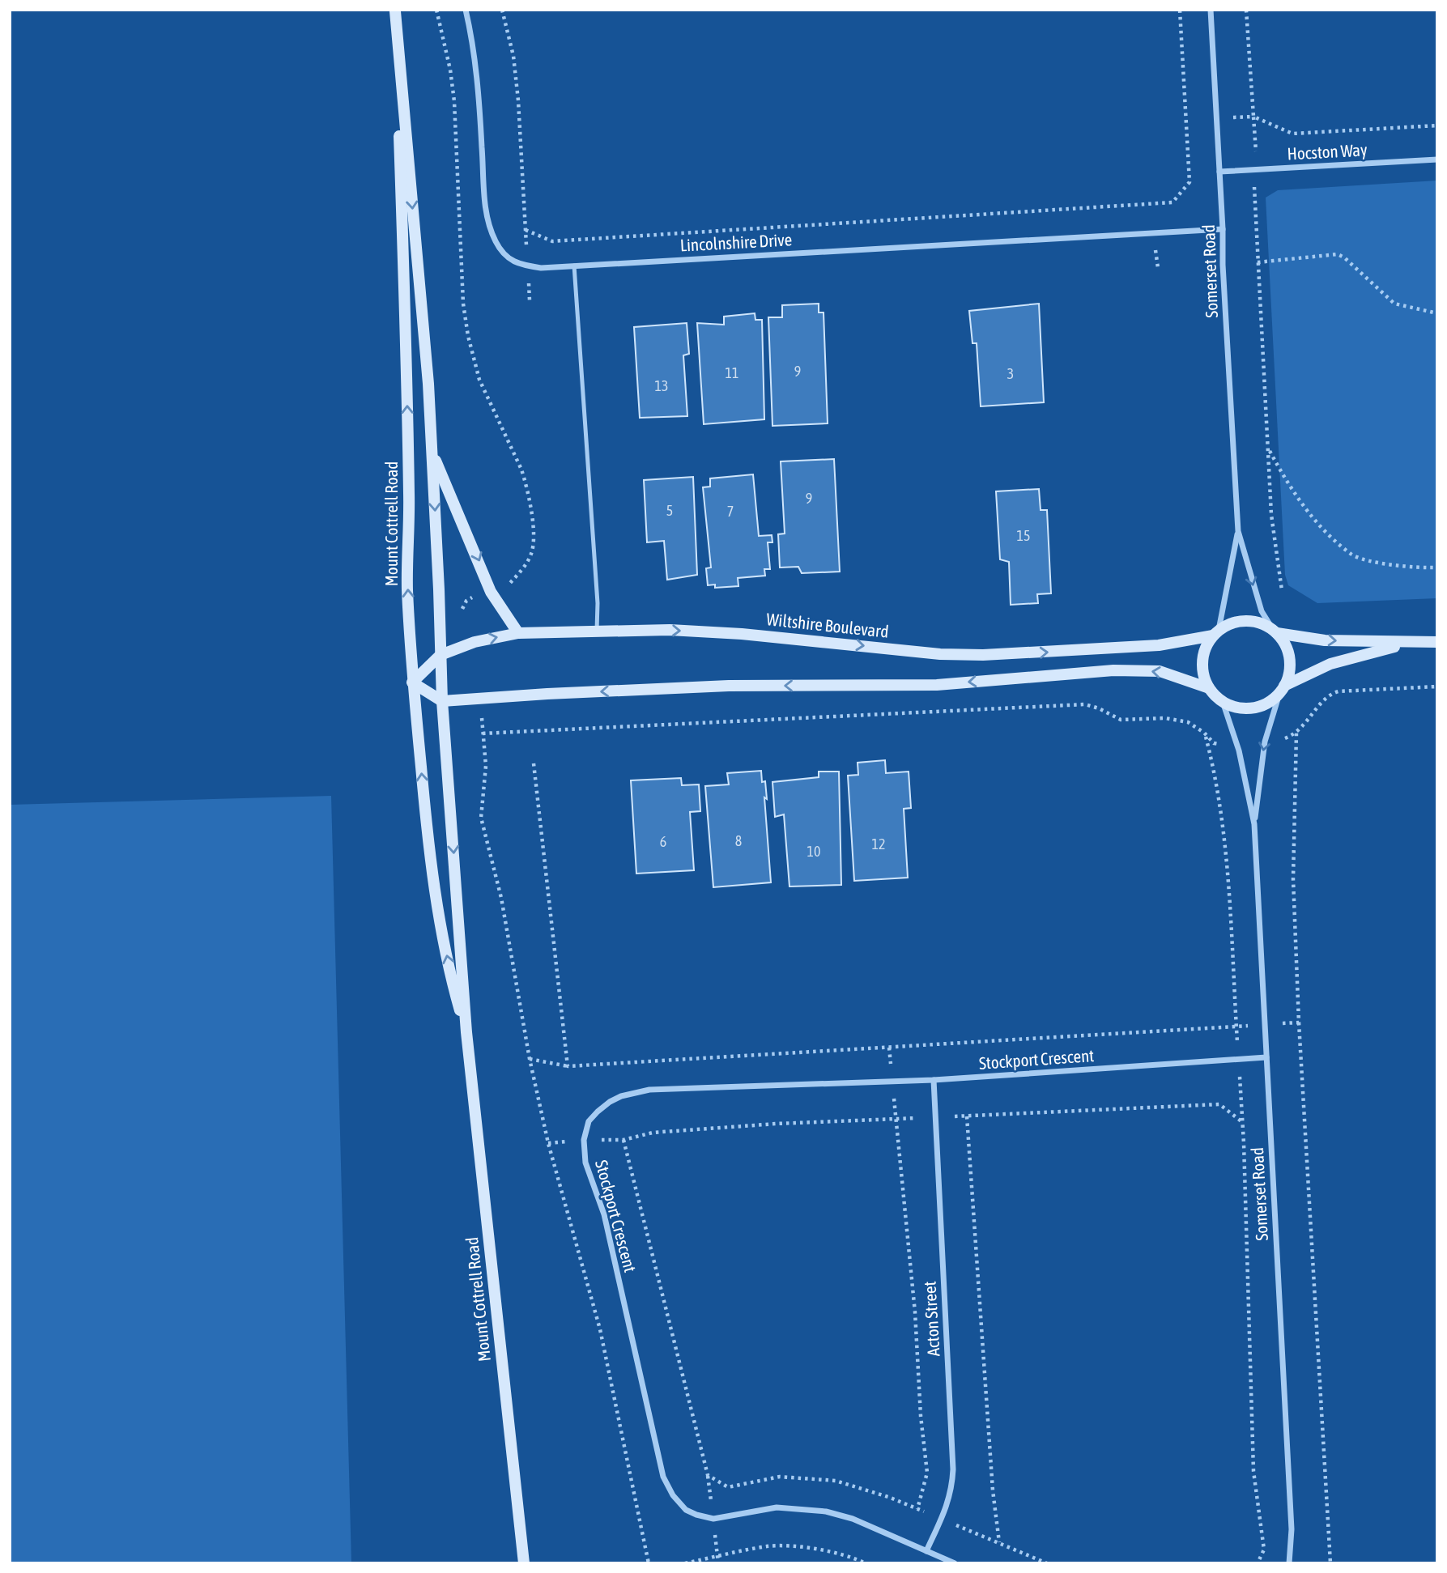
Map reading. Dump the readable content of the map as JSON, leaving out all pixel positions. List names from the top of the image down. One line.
{"streets":{"street":["Hocston Way","Lincolnshire Drive","Somerset Road","Mount Cottrell Road","Wiltshire Boulevard","Stockport Crescent","Acton Street"]},"crossings":[["Hocston Way","Somerset Road"],["Lincolnshire Drive","Somerset Road"],["Somerset Road","Wiltshire Boulevard"],["Somerset Road","Stockport Crescent"],["Mount Cottrell Road","Wiltshire Boulevard"],["Stockport Crescent","Acton Street"]],"house_numbers":["9","11","3","13","9","5","7","15","8","6","12","10"]}
